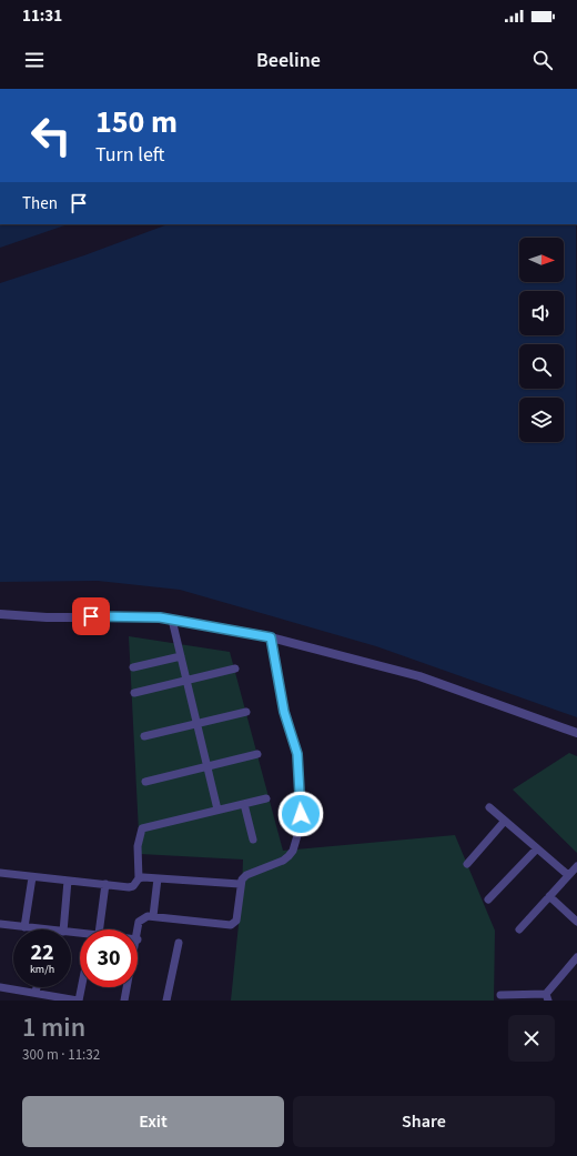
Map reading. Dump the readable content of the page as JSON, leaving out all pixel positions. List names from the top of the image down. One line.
{"north":"right","page":{"status":"11:31","header":"Beeline","turn":["150 m","Turn left"],"then":"Then","speed":"22 km/h","limit":"30","heading":["1 min","300 m · 11:32"],"buttons":["Exit","Share"]}}
